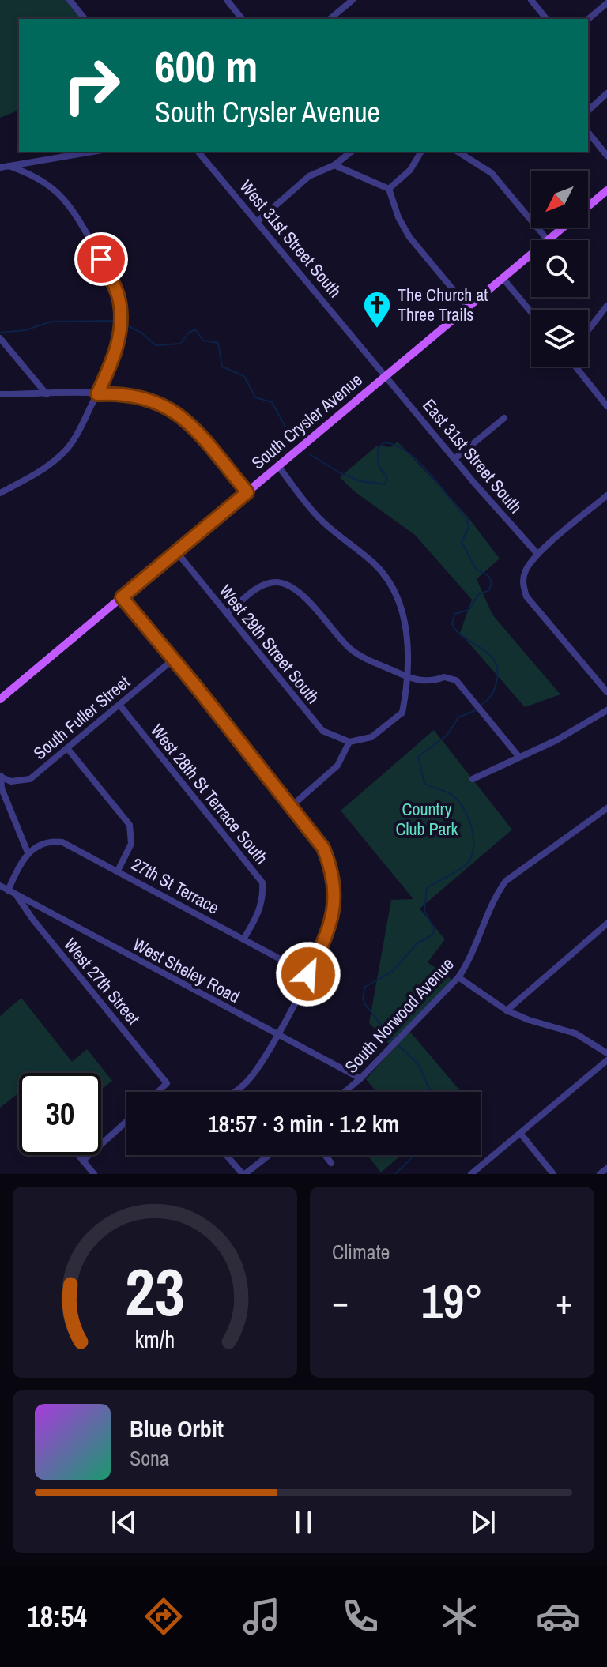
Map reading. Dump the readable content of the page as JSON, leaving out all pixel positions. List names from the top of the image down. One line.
{"streets":{"main road":["South Crysler Avenue"],"street":["West 31st Street South","East 31st Street South","West 29th Street South","South Fuller Street","West 28th St Terrace South","27th St Terrace","West Sheley Road","West 27th Street","South Norwood Avenue"]},"crossings":[["West 31st Street South","South Crysler Avenue"],["West 31st Street South","East 31st Street South"],["South Crysler Avenue","East 31st Street South"],["South Crysler Avenue","West 29th Street South"],["South Fuller Street","West 28th St Terrace South"],["West 28th St Terrace South","27th St Terrace"],["West Sheley Road","West 27th Street"],["West Sheley Road","South Norwood Avenue"]],"parks":["Country Club Park"],"places":{"church":["The Church at Three Trails"]},"north":"bottom left","page":{"turn":["600 m","South Crysler Avenue"],"limit":"30","trip":"18:57 · 3 min · 1.2 km","tile":"Climate","heat":["−","19°","+"],"song":["Blue Orbit","Sona"],"tabs":"18:54","gauge":["23","km/h"]}}
